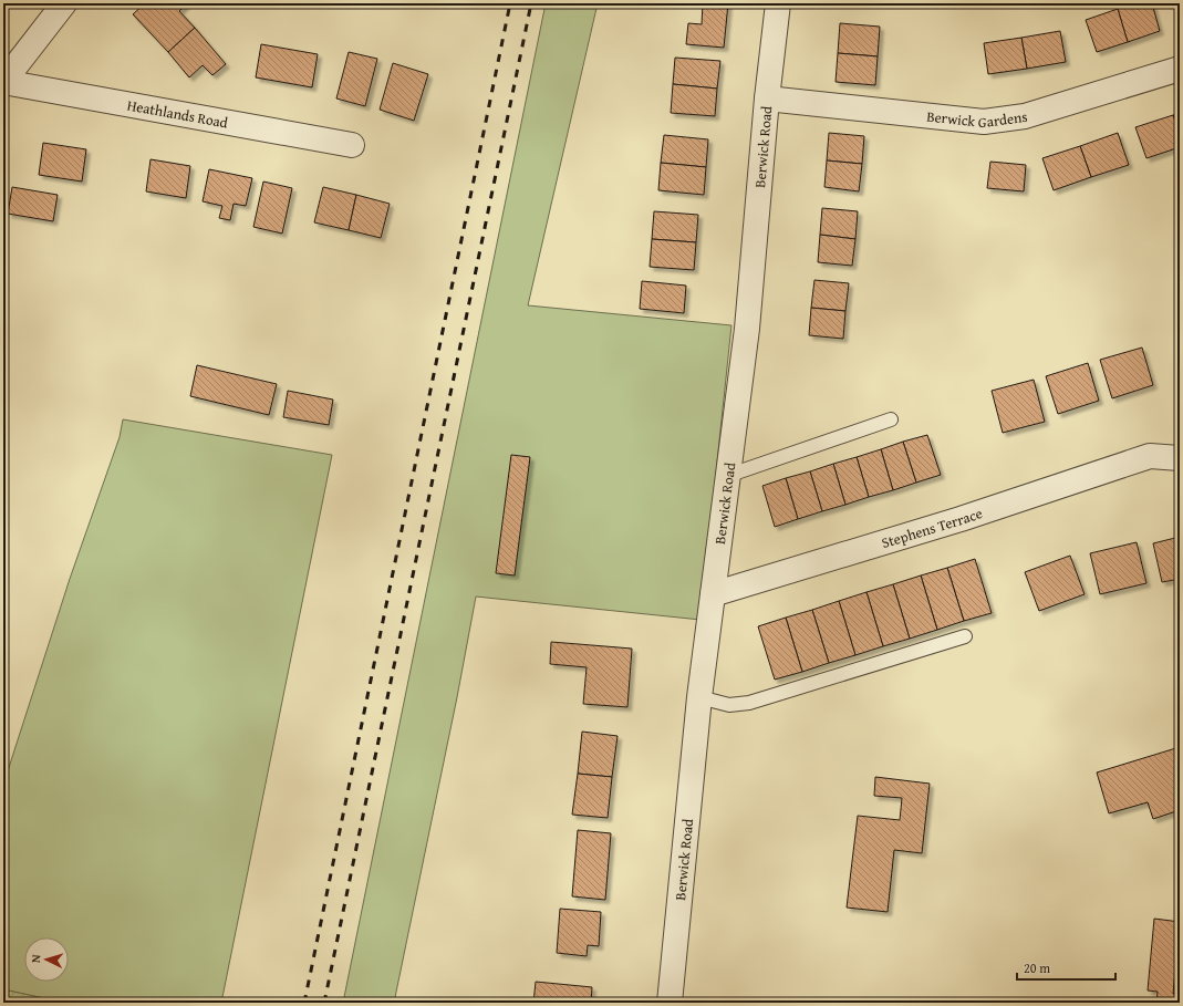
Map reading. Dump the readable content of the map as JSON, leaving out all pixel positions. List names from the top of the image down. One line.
{"streets":{"street":["Heathlands Road","Berwick Gardens","Berwick Road","Stephens Terrace"]},"crossings":[["Berwick Gardens","Berwick Road"],["Berwick Road","Stephens Terrace"]],"scale_bar":"20 m","north":"left"}
